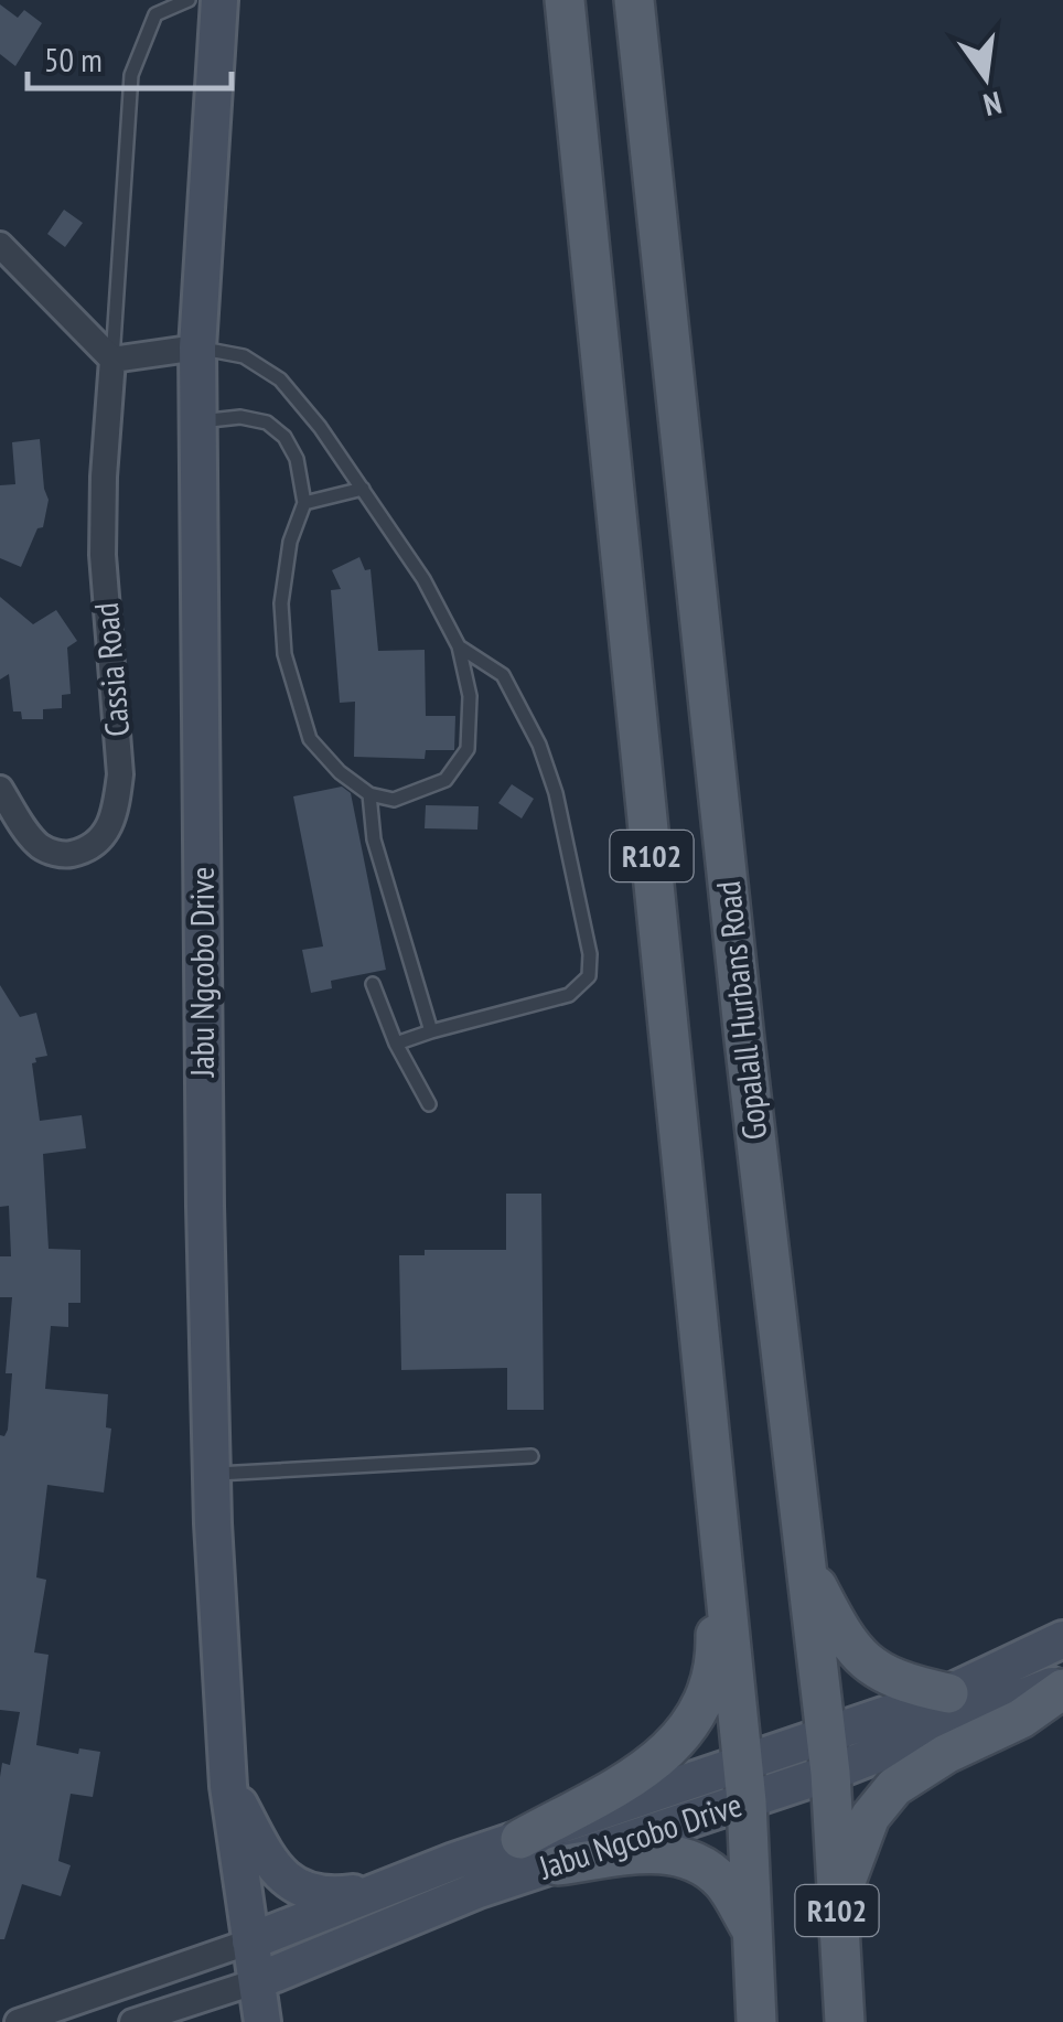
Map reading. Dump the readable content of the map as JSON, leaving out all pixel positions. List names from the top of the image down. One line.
{"streets":{"main road":["R102","Jabu Ngcobo Drive","Gopalall Hurbans Road"],"street":["Cassia Road"]},"crossings":[["R102","Jabu Ngcobo Drive"],["Jabu Ngcobo Drive","Gopalall Hurbans Road"]],"scale_bar":"50 m","north":"bottom"}
